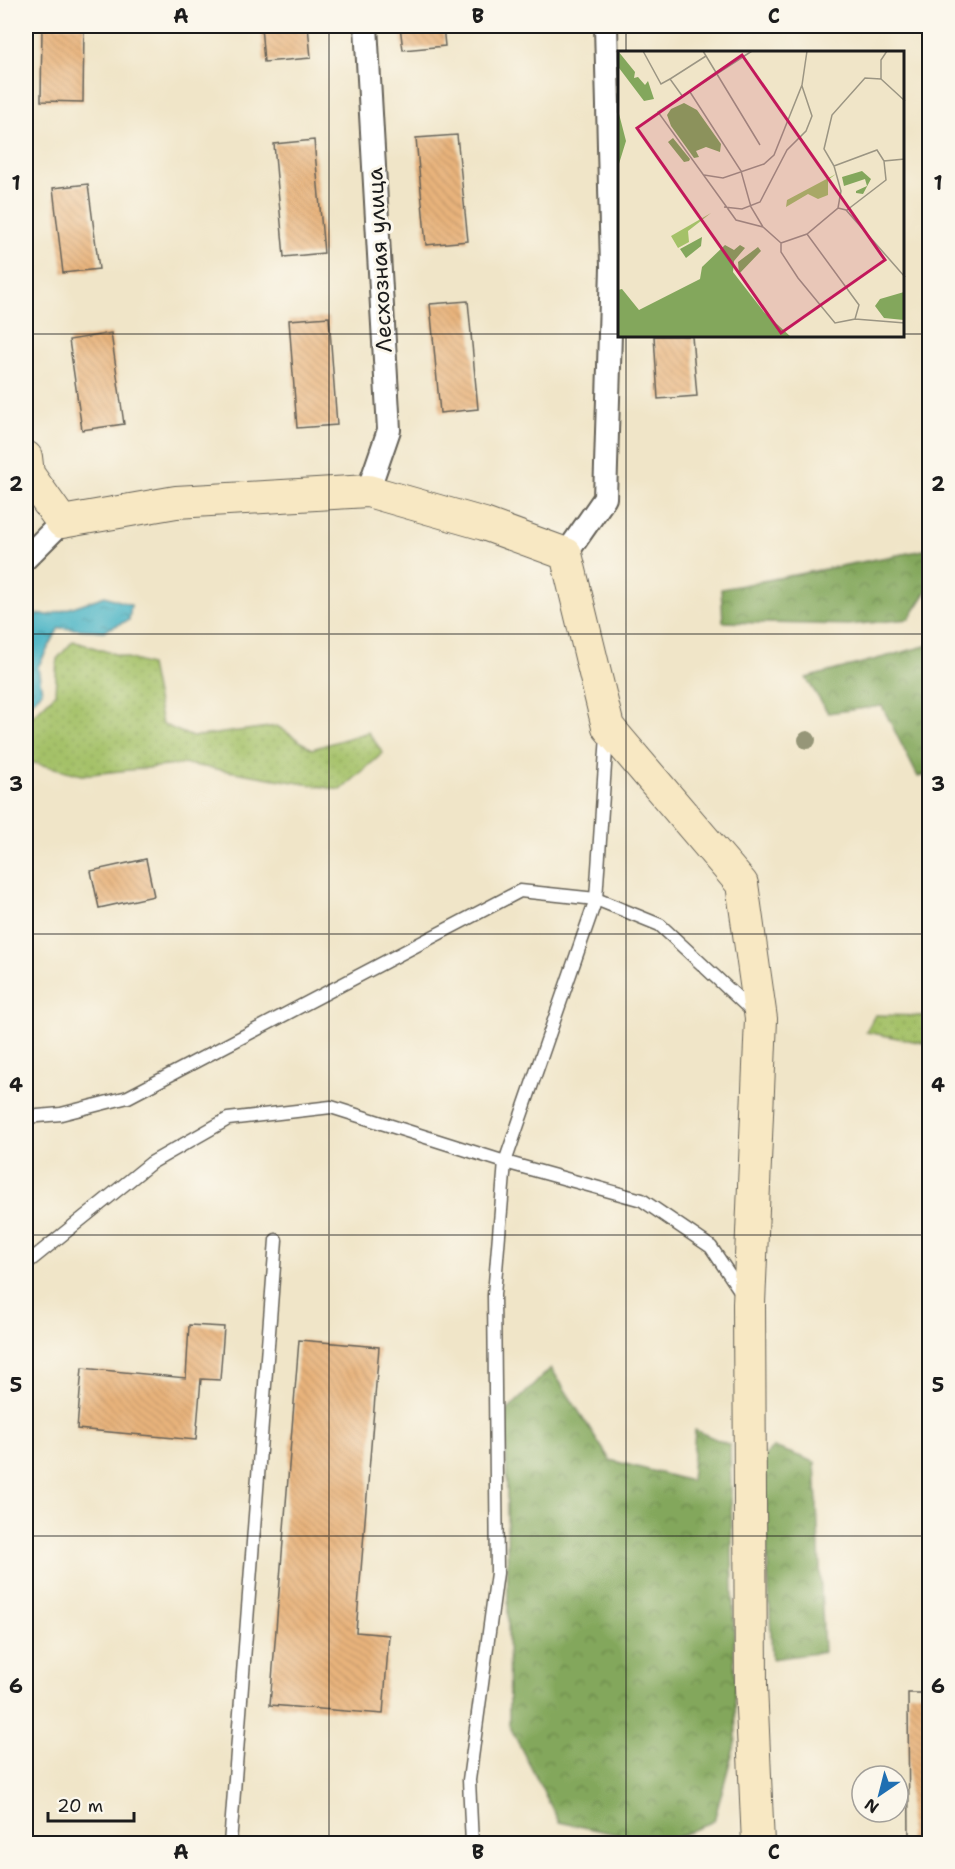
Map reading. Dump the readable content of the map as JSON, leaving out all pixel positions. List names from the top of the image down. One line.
{"streets":{"street":["Лесхозная улица"]},"scale_bar":"20 m","north":"bottom left","grid":{"columns":["A","B","C"],"rows":["1","2","3","4","5","6"]}}
